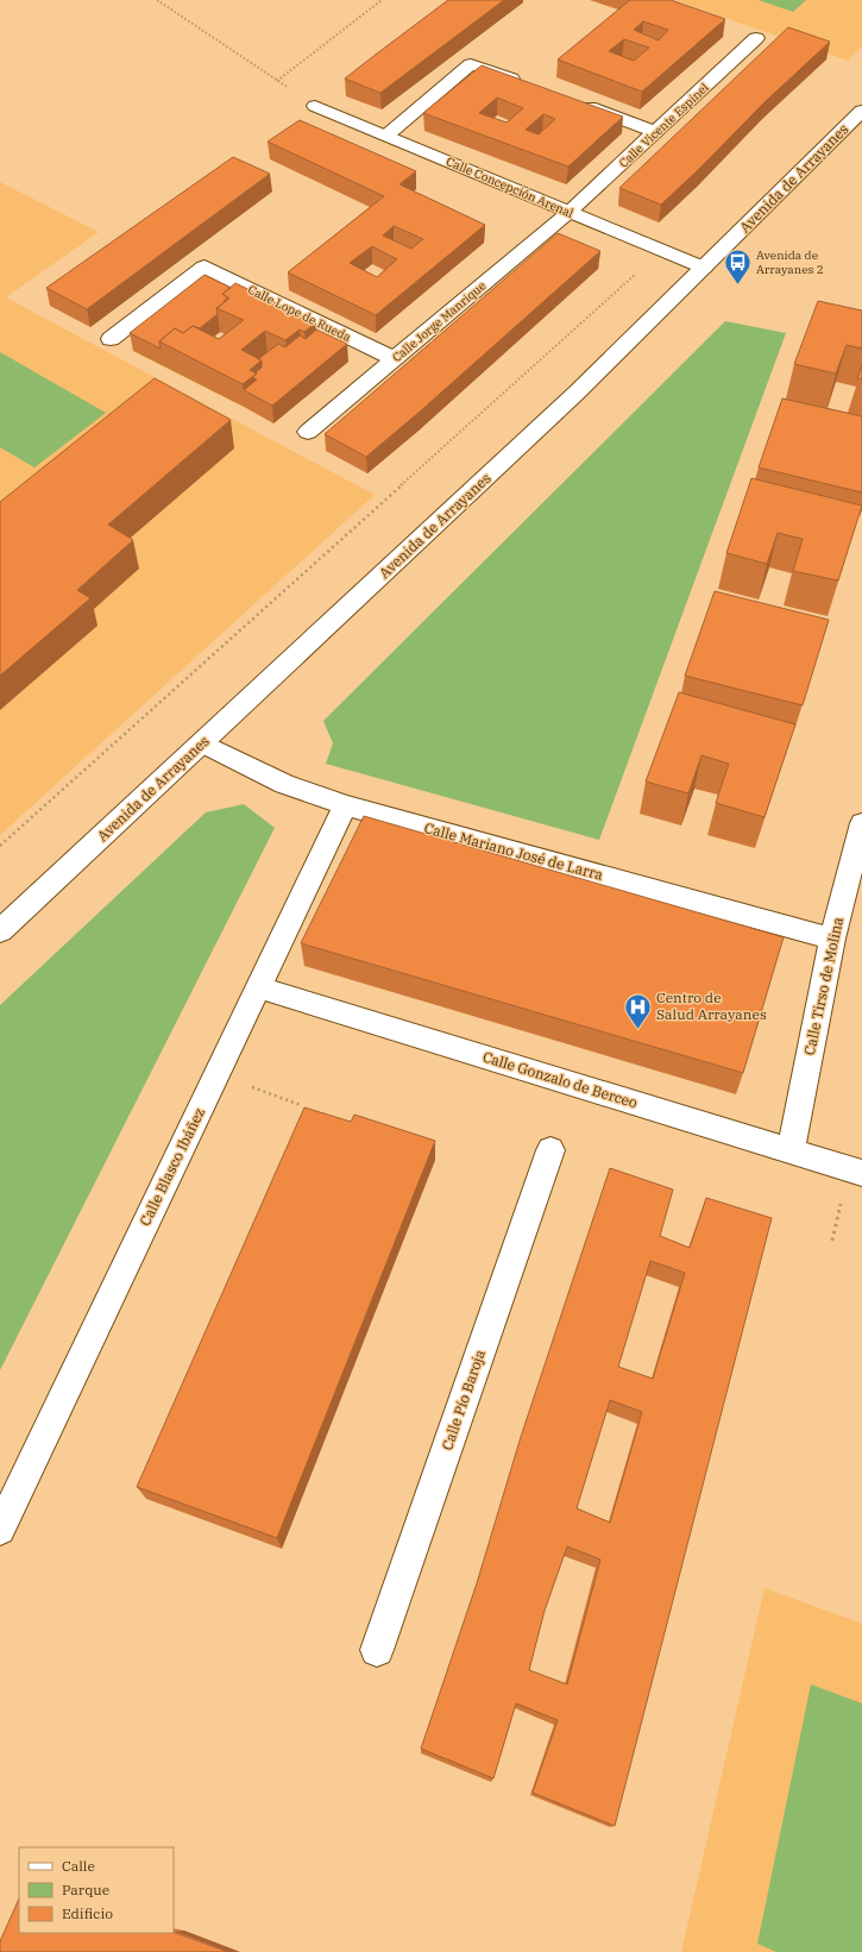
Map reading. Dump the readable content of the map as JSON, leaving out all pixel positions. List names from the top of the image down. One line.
{"streets":{"street":["Calle Vicente Espinel","Avenida de Arrayanes","Calle Concepción Arenal","Calle Lope de Rueda","Calle Jorge Manrique","Calle Mariano José de Larra","Calle Tirso de Molina","Calle Gonzalo de Berceo","Calle Blasco Ibáñez","Calle Pío Baroja"]},"crossings":[["Calle Vicente Espinel","Calle Concepción Arenal"],["Calle Vicente Espinel","Calle Jorge Manrique"],["Avenida de Arrayanes","Calle Concepción Arenal"],["Avenida de Arrayanes","Calle Mariano José de Larra"],["Calle Concepción Arenal","Calle Jorge Manrique"],["Calle Lope de Rueda","Calle Jorge Manrique"],["Calle Mariano José de Larra","Calle Tirso de Molina"],["Calle Mariano José de Larra","Calle Blasco Ibáñez"],["Calle Tirso de Molina","Calle Gonzalo de Berceo"],["Calle Gonzalo de Berceo","Calle Blasco Ibáñez"]],"places":{"bus stop":["Avenida de Arrayanes 2"],"hospital":["Centro de Salud Arrayanes"]},"legend":["Calle","Parque","Edificio"]}
